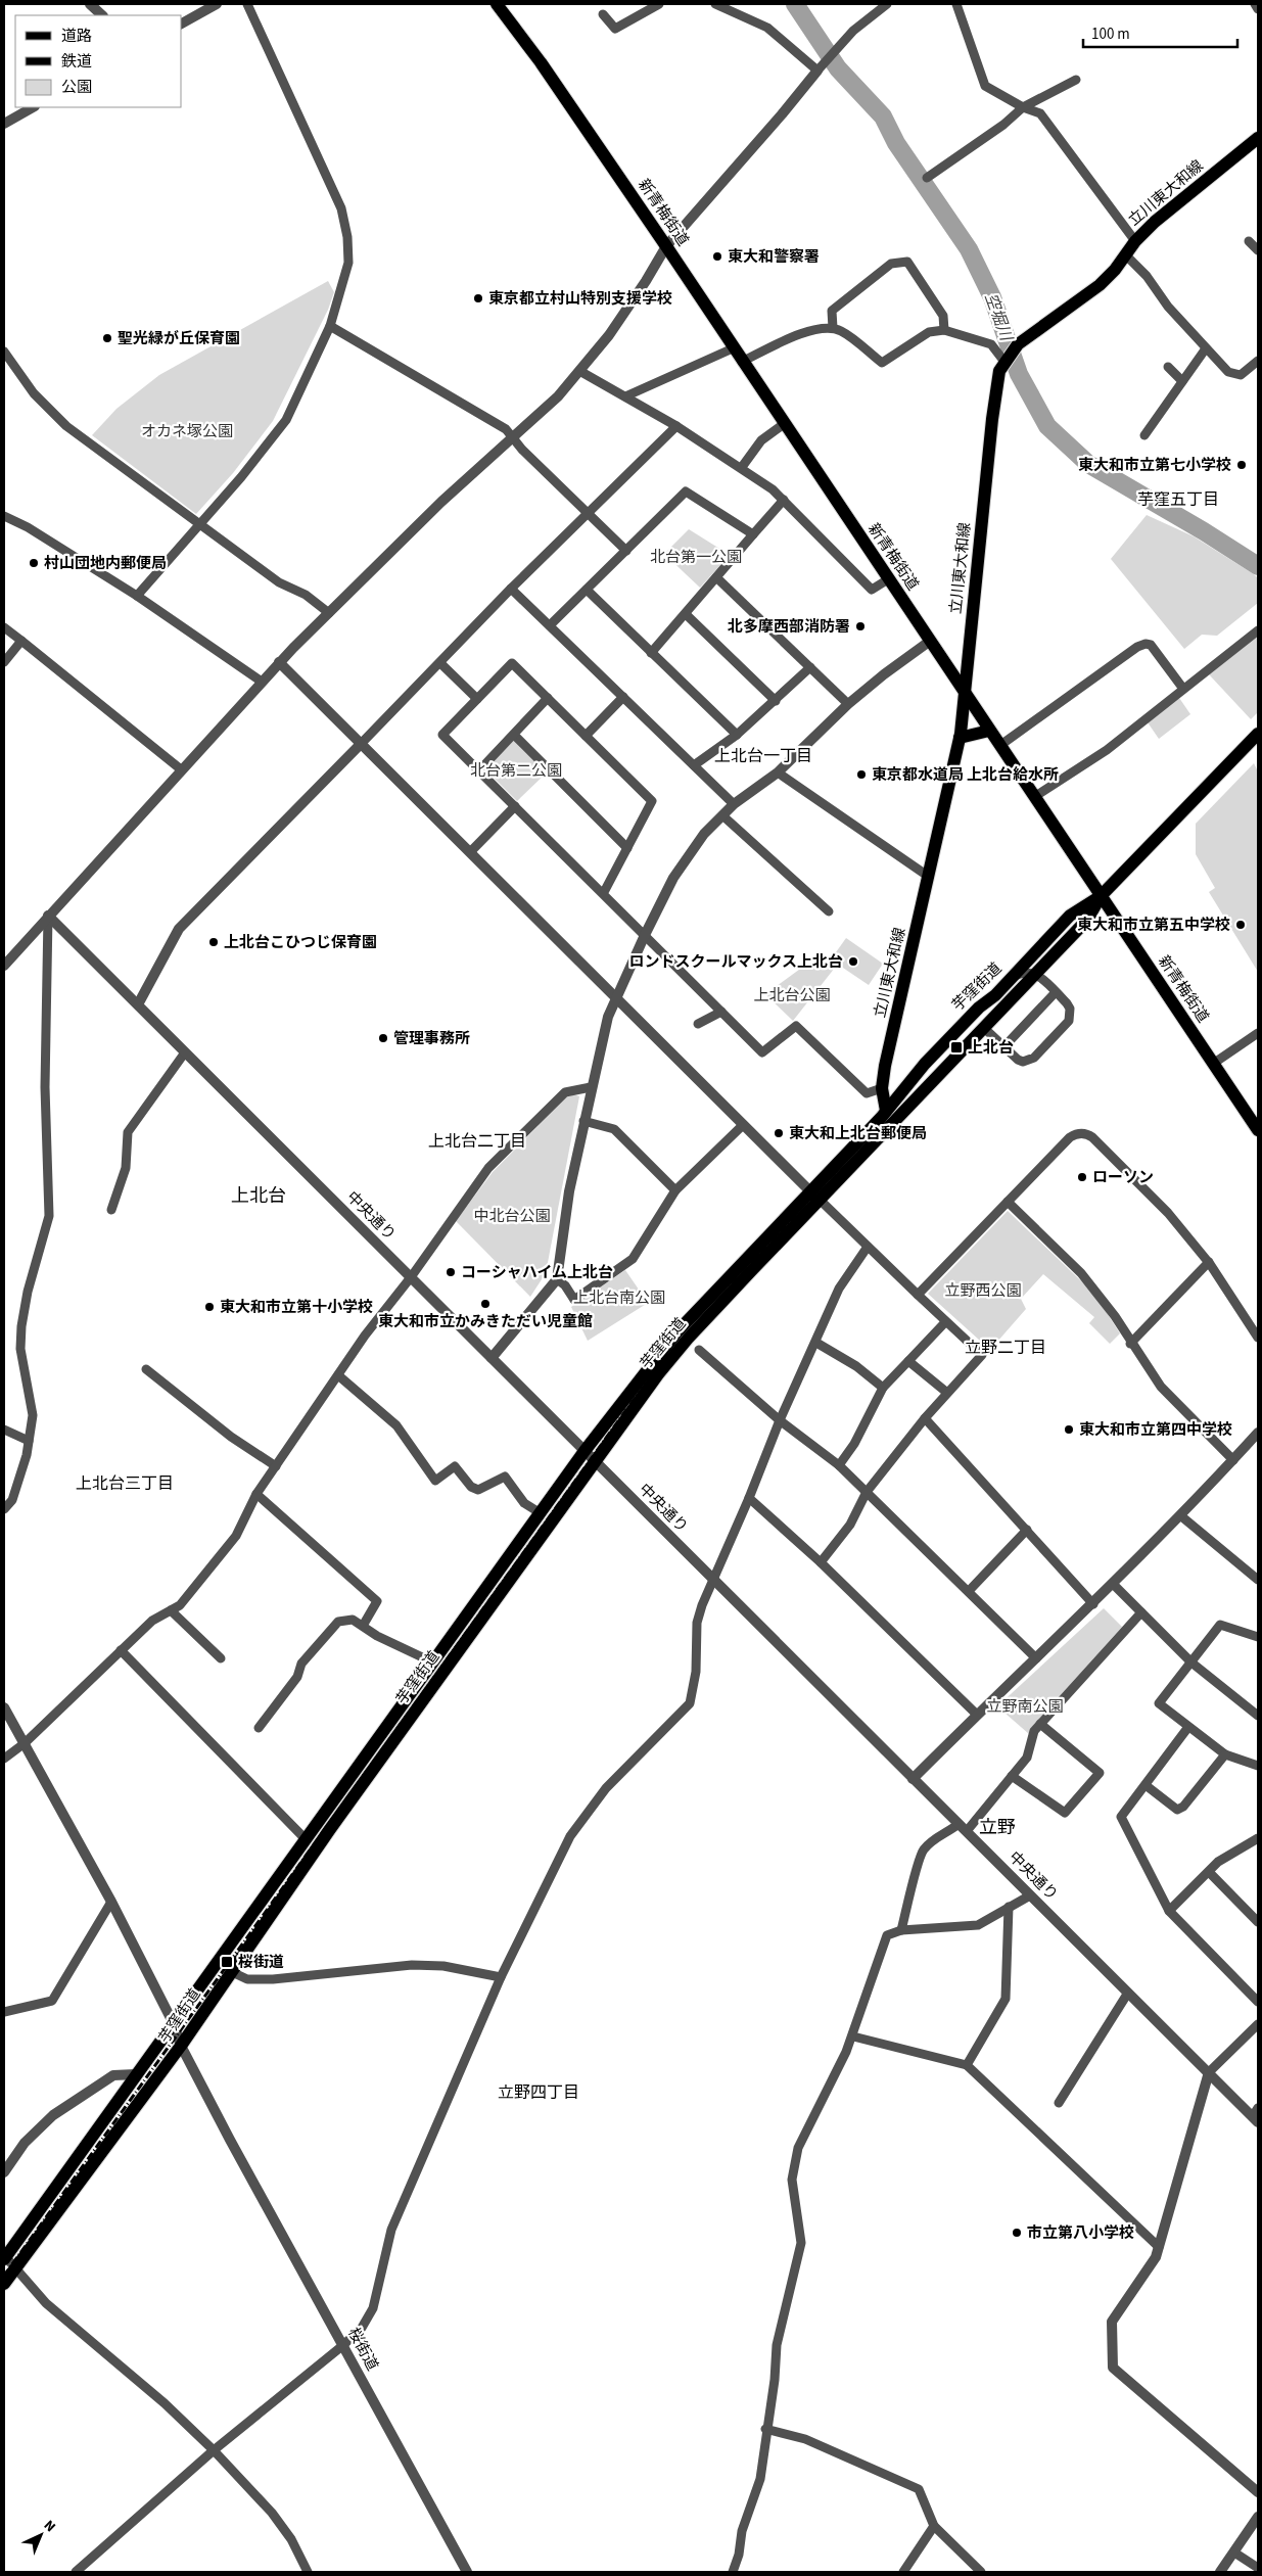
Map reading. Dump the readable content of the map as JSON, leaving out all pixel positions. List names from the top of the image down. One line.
{"streets":{"main road":["立川東大和線","新青梅街道","芋窪街道"],"street":["中央通り","桜街道"]},"crossings":[["立川東大和線","新青梅街道"],["立川東大和線","芋窪街道"],["新青梅街道","芋窪街道"],["芋窪街道","中央通り"],["芋窪街道","桜街道"]],"districts":["芋窪五丁目","上北台一丁目","上北台二丁目","上北台","立野二丁目","上北台三丁目","立野","立野四丁目"],"water":["空堀川"],"parks":["オカネ塚公園","北台第一公園","北台第二公園","上北台公園","中北台公園","立野西公園","上北台南公園","立野南公園"],"places":{"other":["東大和警察署","東京都立村山特別支援学校","聖光緑が丘保育園","東大和市立第七小学校","村山団地内郵便局","北多摩西部消防署","東京都水道局 上北台給水所","東大和市立第五中学校","上北台こひつじ保育園","ロンドスクールマックス上北台","管理事務所","東大和上北台郵便局","ローソン","コーシャハイム上北台","東大和市立かみきただい児童館","東大和市立第十小学校","東大和市立第四中学校","市立第八小学校"],"transit":["上北台","桜街道"]},"legend":["道路","鉄道","公園"],"scale_bar":"100 m","north":"top right"}
